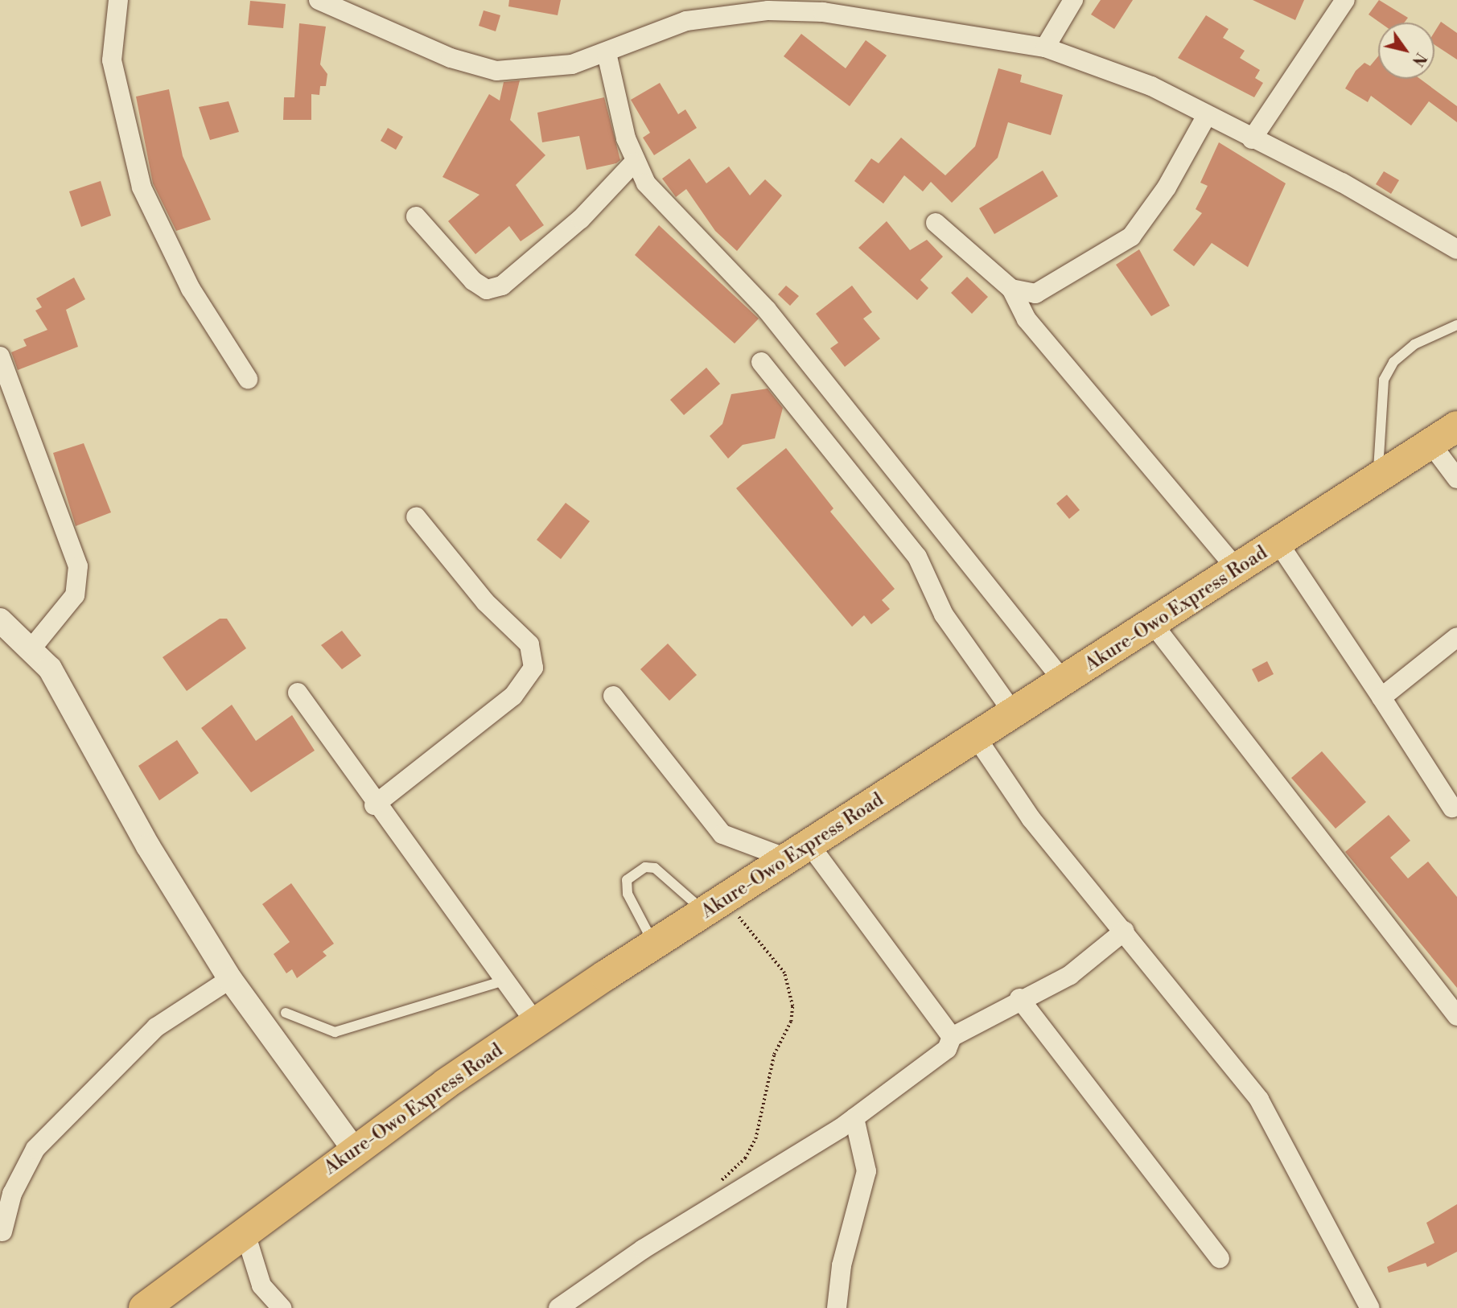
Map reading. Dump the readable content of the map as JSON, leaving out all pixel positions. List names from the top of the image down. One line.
{"streets":{"highway":["Akure-Owo Express Road"]},"north":"bottom right"}
